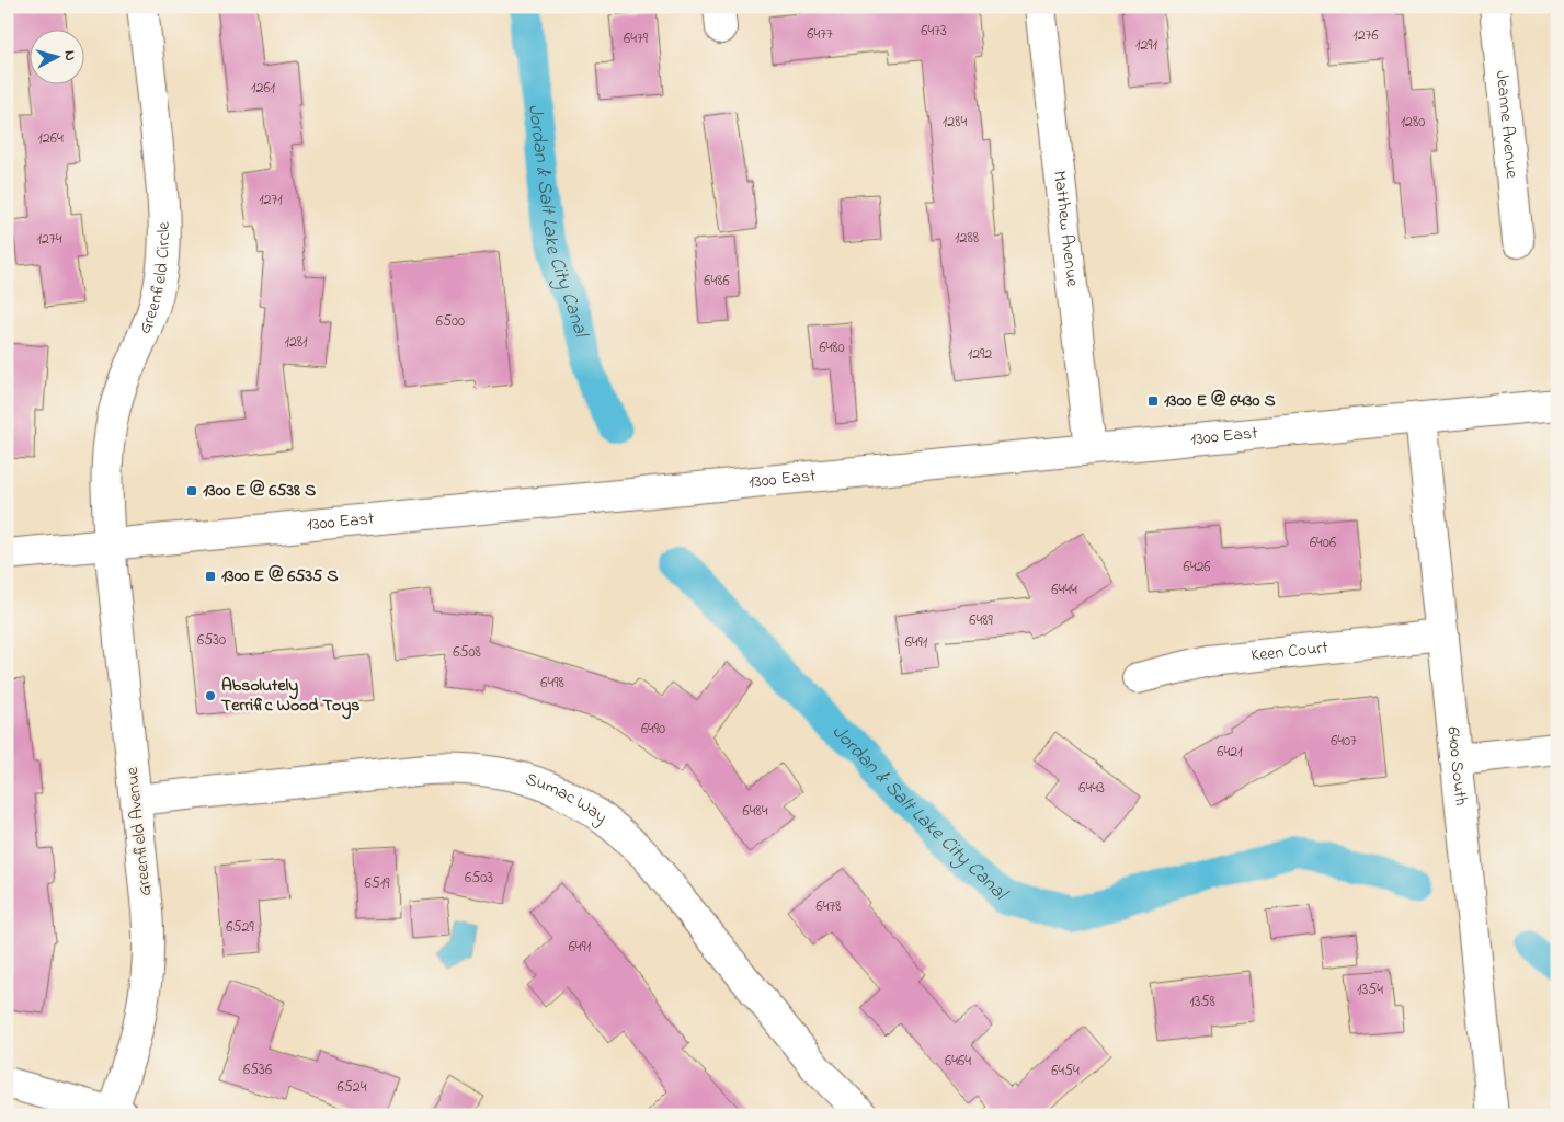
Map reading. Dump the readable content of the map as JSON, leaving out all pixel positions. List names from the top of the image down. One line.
{"streets":{"street":["Jeanne Avenue","Matthew Avenue","Greenfield Circle","1300 East","Keen Court","6400 South","Sumac Way","Greenfield Avenue"]},"crossings":[["Matthew Avenue","1300 East"],["Greenfield Circle","1300 East"],["Greenfield Circle","Greenfield Avenue"],["1300 East","6400 South"],["1300 East","Greenfield Avenue"],["Keen Court","6400 South"],["Sumac Way","Greenfield Avenue"]],"water":["Jordan & Salt Lake City Canal"],"places":{"transit":["1300 E @ 6430 S","1300 E @ 6538 S","1300 E @ 6535 S"],"other":["Absolutely Terrific Wood Toys"]},"house_numbers":["6473","6477","1276","6479","1291","1261","1284","1280","1264","1271","1288","1274","6486","6500","1281","6480","1292","6406","6426","6444","6489","6530","6491","6508","6498","6490","6407","6421","6443","6484","6503","6519","6478","6529","6491","1354","1358","6464","6536","6454","6524"],"north":"right"}
